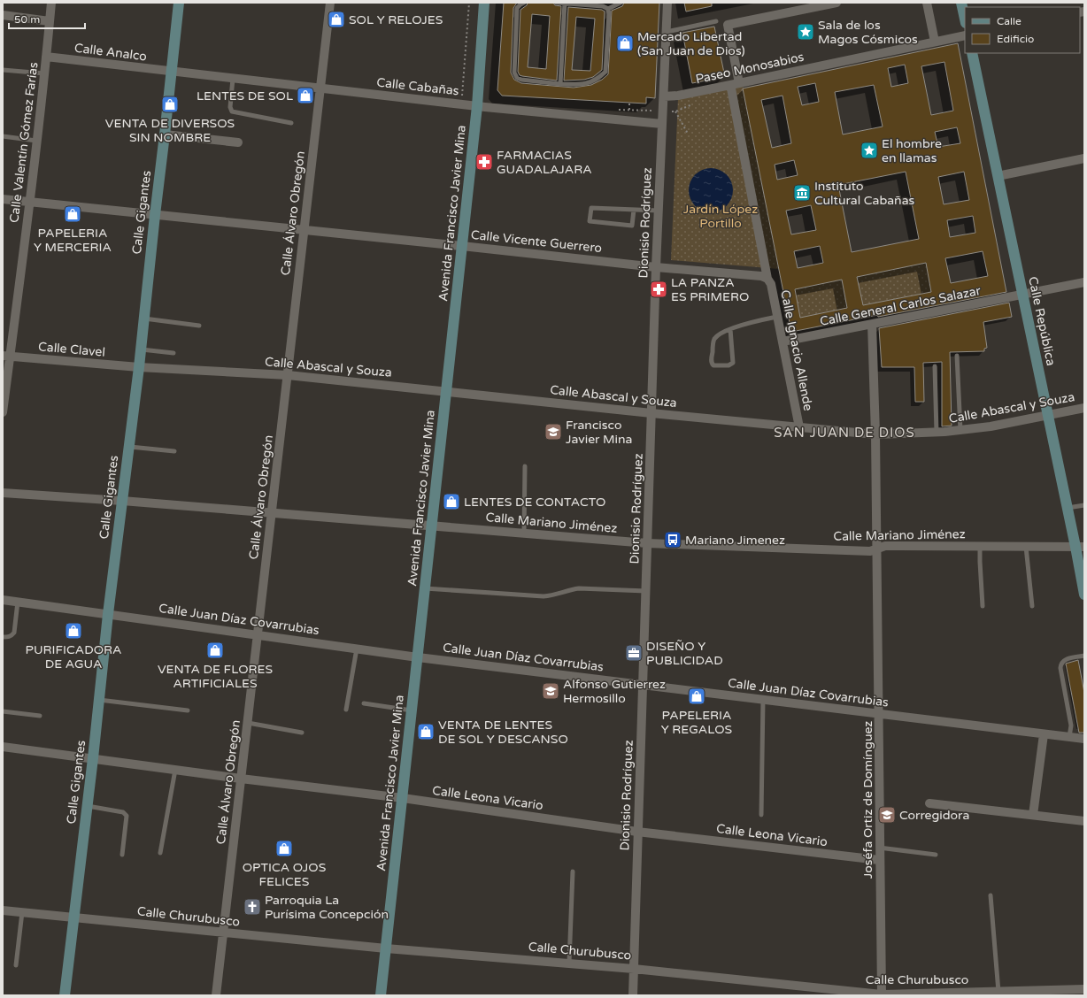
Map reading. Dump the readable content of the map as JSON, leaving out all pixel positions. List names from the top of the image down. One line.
{"streets":{"main road":["Calle Gigantes","Avenida Francisco Javier Mina","Calle República"],"street":["Calle Analco","Paseo Monosabios","Calle Cabañas","Calle Valentín Gómez Farías","Calle Álvaro Obregón","Dionisio Rodríguez","Calle Vicente Guerrero","Calle General Carlos Salazar","Calle Clavel","Calle Ignacio Allende","Calle Abascal y Souza","Calle Mariano Jiménez","Calle Juan Díaz Covarrubias","Calle Leona Vicario","Joséfa Ortiz de Domínguez","Calle Churubusco"]},"crossings":[["Calle Analco","Calle Cabañas"],["Calle Analco","Calle Valentín Gómez Farías"],["Calle Analco","Calle Gigantes"],["Paseo Monosabios","Dionisio Rodríguez"],["Paseo Monosabios","Calle Ignacio Allende"],["Calle Cabañas","Calle Gigantes"],["Calle Cabañas","Calle Álvaro Obregón"],["Calle Cabañas","Avenida Francisco Javier Mina"],["Calle Cabañas","Dionisio Rodríguez"],["Calle Valentín Gómez Farías","Calle Vicente Guerrero"],["Calle Valentín Gómez Farías","Calle Clavel"],["Calle Gigantes","Calle Vicente Guerrero"],["Calle Gigantes","Calle Clavel"],["Calle Gigantes","Calle Abascal y Souza"],["Calle Gigantes","Calle Mariano Jiménez"],["Calle Gigantes","Calle Juan Díaz Covarrubias"],["Calle Gigantes","Calle Leona Vicario"],["Calle Gigantes","Calle Churubusco"],["Calle Álvaro Obregón","Calle Vicente Guerrero"],["Calle Álvaro Obregón","Calle Abascal y Souza"],["Calle Álvaro Obregón","Calle Mariano Jiménez"],["Calle Álvaro Obregón","Calle Juan Díaz Covarrubias"],["Calle Álvaro Obregón","Calle Leona Vicario"],["Calle Álvaro Obregón","Calle Churubusco"],["Avenida Francisco Javier Mina","Calle Vicente Guerrero"],["Avenida Francisco Javier Mina","Calle Abascal y Souza"],["Avenida Francisco Javier Mina","Calle Mariano Jiménez"],["Avenida Francisco Javier Mina","Calle Juan Díaz Covarrubias"],["Avenida Francisco Javier Mina","Calle Leona Vicario"],["Avenida Francisco Javier Mina","Calle Churubusco"],["Dionisio Rodríguez","Calle Vicente Guerrero"],["Dionisio Rodríguez","Calle Abascal y Souza"],["Dionisio Rodríguez","Calle Mariano Jiménez"],["Dionisio Rodríguez","Calle Juan Díaz Covarrubias"],["Dionisio Rodríguez","Calle Leona Vicario"],["Dionisio Rodríguez","Calle Churubusco"],["Calle Vicente Guerrero","Calle Ignacio Allende"],["Calle General Carlos Salazar","Calle República"],["Calle General Carlos Salazar","Calle Ignacio Allende"],["Calle General Carlos Salazar","Joséfa Ortiz de Domínguez"],["Calle República","Calle Abascal y Souza"],["Calle República","Calle Mariano Jiménez"],["Calle Clavel","Calle Abascal y Souza"],["Calle Ignacio Allende","Calle Abascal y Souza"],["Calle Abascal y Souza","Joséfa Ortiz de Domínguez"],["Calle Mariano Jiménez","Joséfa Ortiz de Domínguez"],["Calle Juan Díaz Covarrubias","Joséfa Ortiz de Domínguez"],["Calle Leona Vicario","Joséfa Ortiz de Domínguez"],["Joséfa Ortiz de Domínguez","Calle Churubusco"]],"districts":["SAN JUAN DE DIOS"],"parks":["Jardín López Portillo"],"places":{"shop":["SOL Y RELOJES","Mercado Libertad (San Juan de Dios)","LENTES DE SOL","VENTA DE DIVERSOS SIN NOMBRE","PAPELERIA Y MERCERIA","LENTES DE CONTACTO","PURIFICADORA DE AGUA","VENTA DE FLORES ARTIFICIALES","PAPELERIA Y REGALOS","VENTA DE LENTES DE SOL Y DESCANSO","OPTICA OJOS FELICES"],"place":["Sala de los Magos Cósmicos","El hombre en llamas"],"pharmacy":["FARMACIAS GUADALAJARA","LA PANZA ES PRIMERO"],"museum":["Instituto Cultural Cabañas"],"school or university":["Francisco Javier Mina","Alfonso Gutierrez Hermosillo","Corregidora"],"bus stop":["Mariano Jimenez"],"office":["DISEÑO Y PUBLICIDAD"],"church":["Parroquia La Purísima Concepción"]},"legend":["Calle","Edificio"],"scale_bar":"50 m"}
